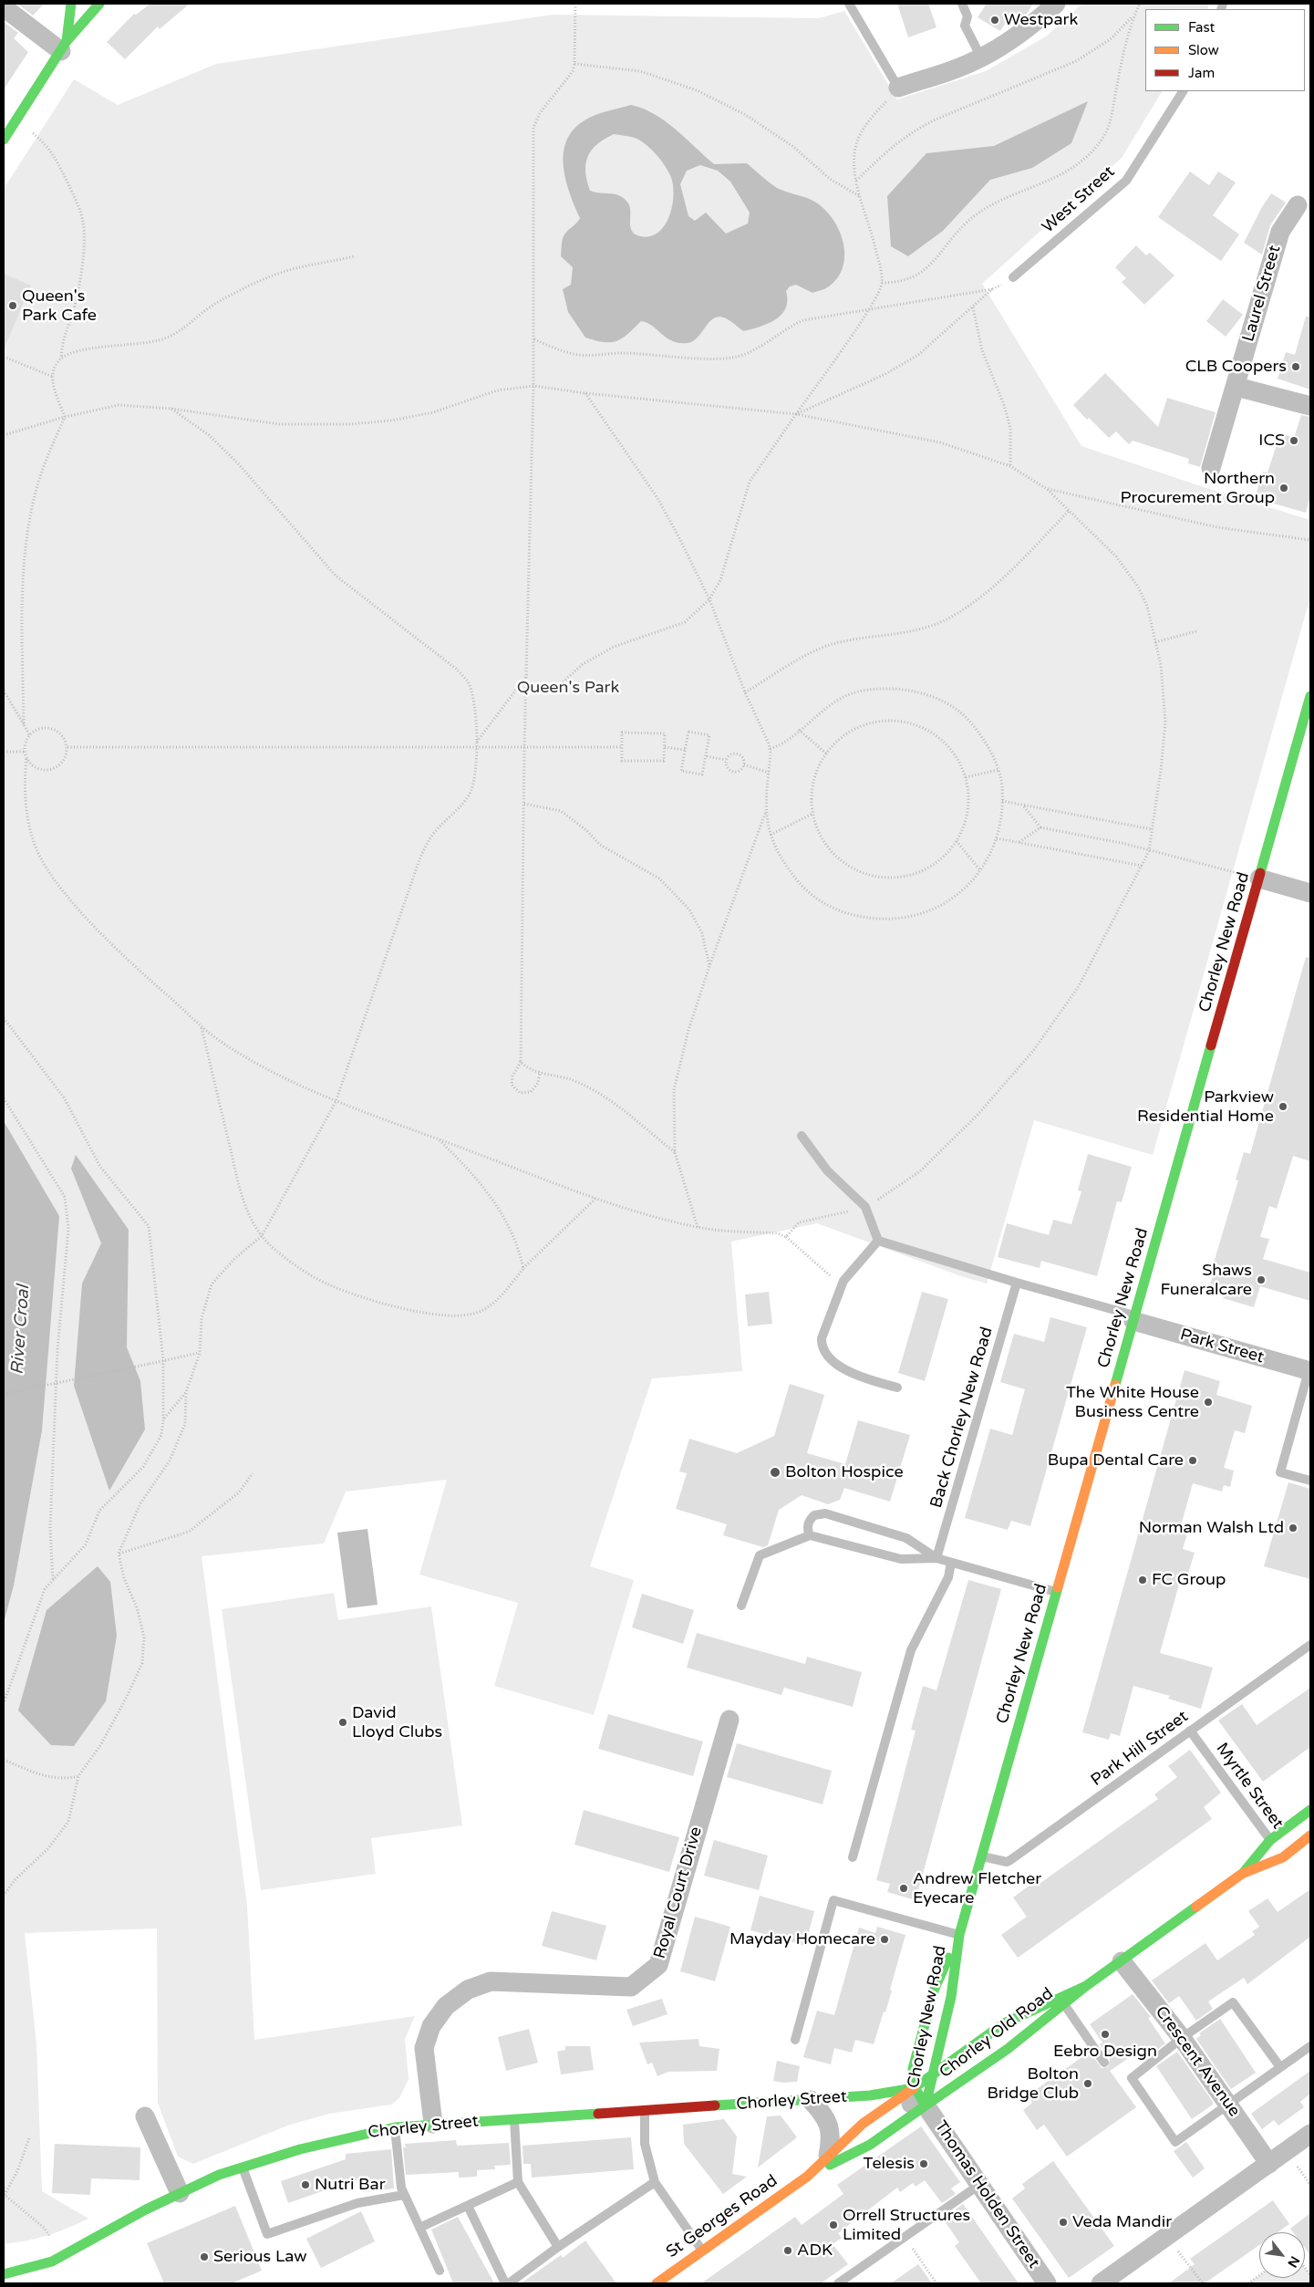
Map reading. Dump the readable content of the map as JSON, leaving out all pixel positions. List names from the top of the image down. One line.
{"streets":{"main road":["Chorley New Road","Chorley Old Road","Chorley Street","St Georges Road"],"street":["Laurel Street","Park Street","Royal Court Drive","Crescent Avenue","Thomas Holden Street"],"lane":["West Street","Back Chorley New Road","Park Hill Street","Myrtle Street"]},"crossings":[["Chorley New Road","Park Street"],["Chorley New Road","Park Hill Street"],["Chorley New Road","Chorley Old Road"],["Chorley New Road","Chorley Street"],["Chorley New Road","Thomas Holden Street"],["Chorley New Road","St Georges Road"],["Park Hill Street","Myrtle Street"],["Myrtle Street","Chorley Old Road"],["Royal Court Drive","Chorley Street"],["Chorley Old Road","Crescent Avenue"],["Chorley Old Road","Chorley Street"],["Chorley Old Road","Thomas Holden Street"],["Chorley Old Road","St Georges Road"],["Chorley Street","Thomas Holden Street"],["Chorley Street","St Georges Road"],["Thomas Holden Street","St Georges Road"]],"water":["River Croal"],"parks":["Queen's Park"],"places":["Westpark","Queen's Park Cafe","CLB Coopers","ICS","Northern Procurement Group","Parkview Residential Home","Shaws Funeralcare","The White House Business Centre","Bupa Dental Care","Bolton Hospice","Norman Walsh Ltd","FC Group","David Lloyd Clubs","Andrew Fletcher Eyecare","Mayday Homecare","Eebro Design","Bolton Bridge Club","Telesis","Nutri Bar","Veda Mandir","Orrell Structures Limited","ADK","Serious Law"],"legend":["Fast","Slow","Jam"],"north":"bottom right"}
